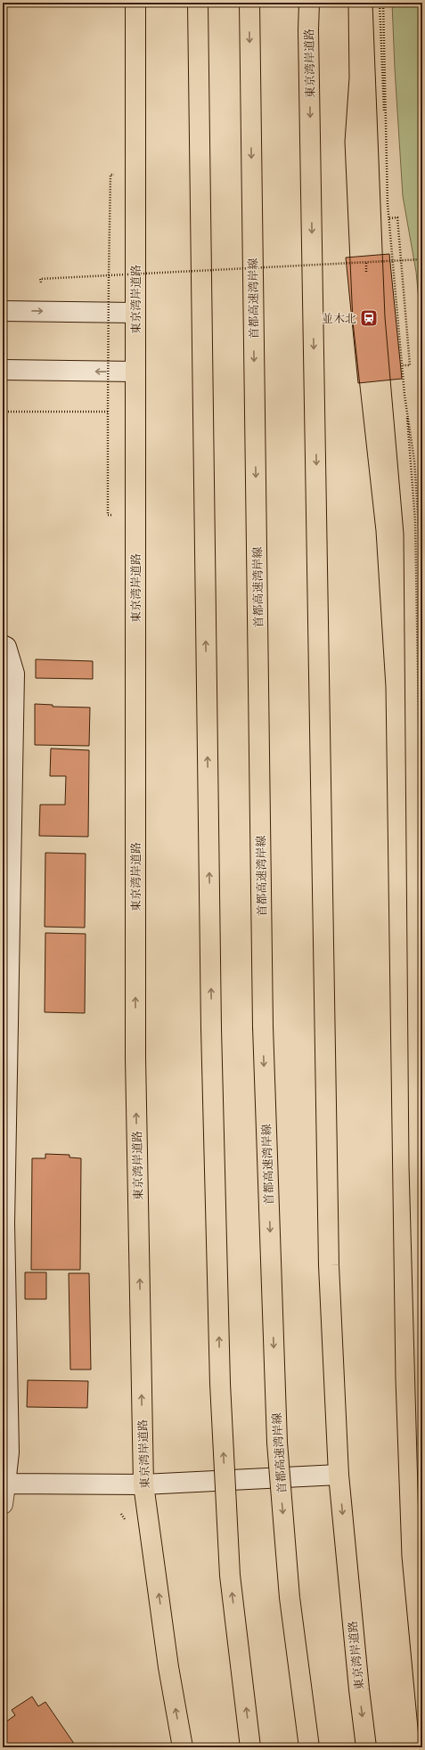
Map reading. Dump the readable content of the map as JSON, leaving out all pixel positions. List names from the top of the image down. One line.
{"streets":{"highway":["東京湾岸道路","首都高速湾岸線"]},"places":{"station":["並木北"]}}
